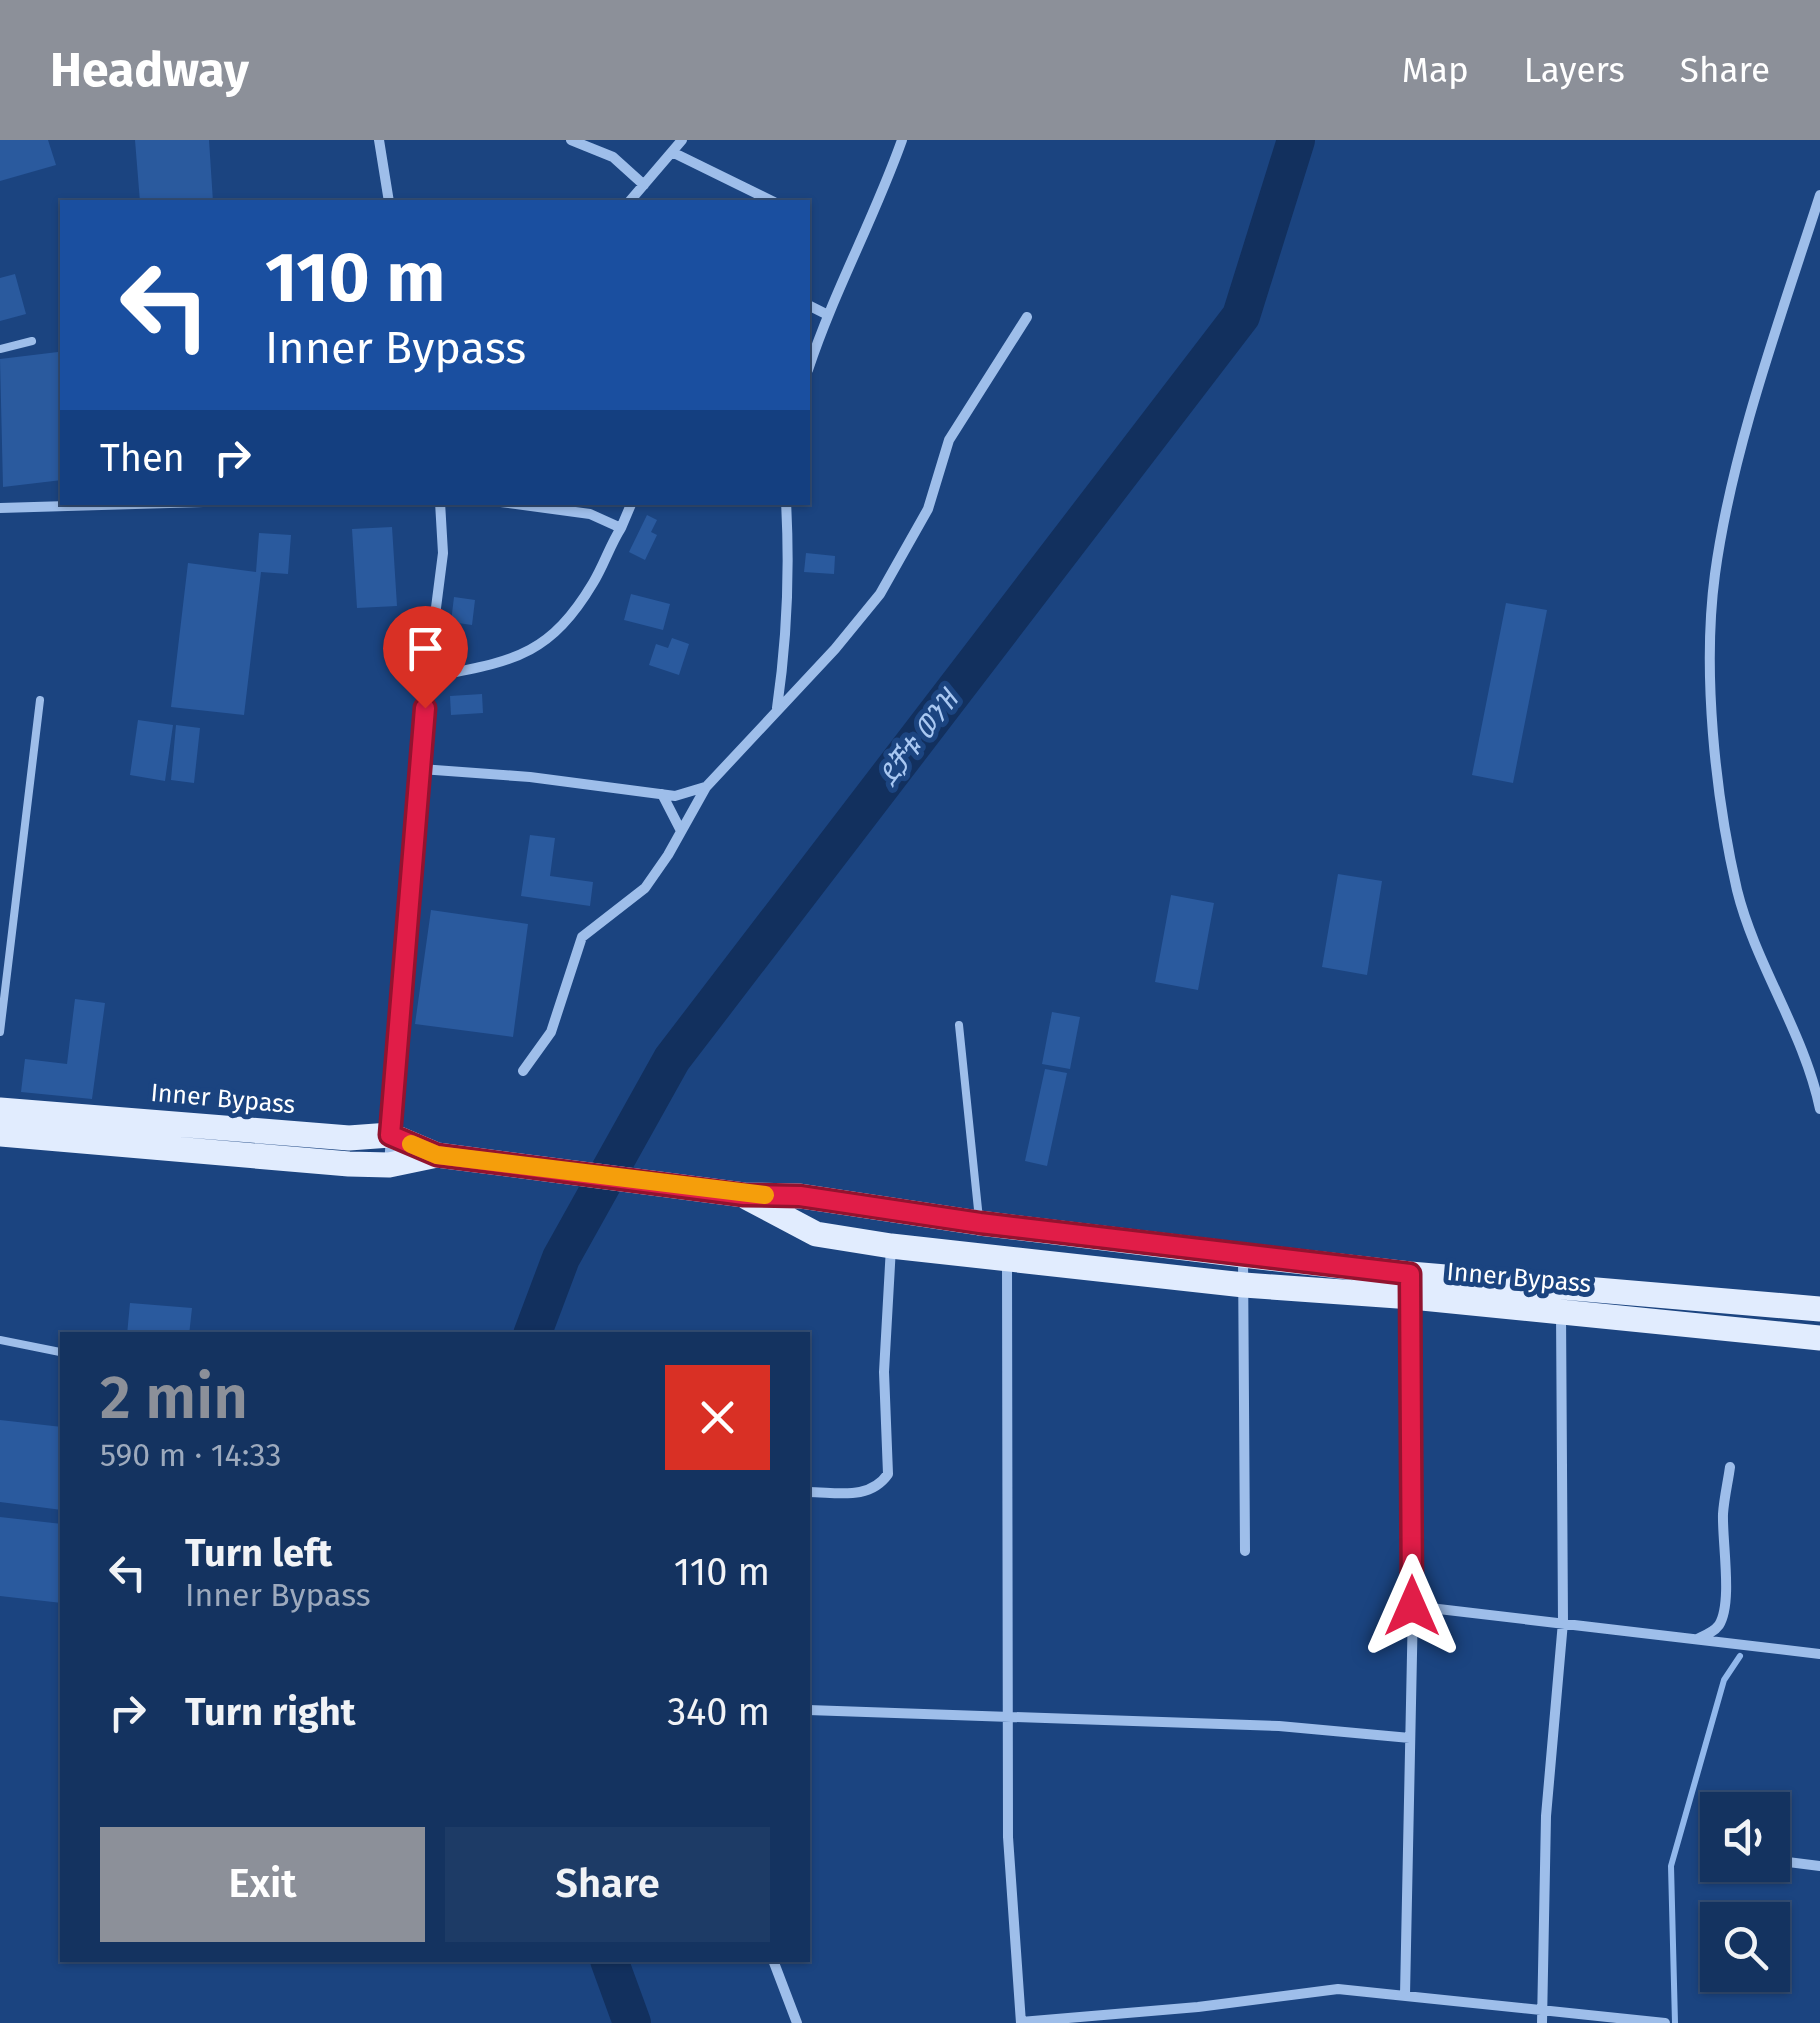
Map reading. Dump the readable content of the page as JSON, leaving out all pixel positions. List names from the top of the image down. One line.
{"streets":{"main road":["Inner Bypass"]},"water":["ደቻቱ ወንዝ"],"page":{"header":"Headway","nav":["Map","Layers","Share"],"turn":["110 m","Inner Bypass"],"then":"Then","heading":["2 min","590 m · 14:33"],"list":[{"name":"Turn left","note":"Inner Bypass","value":"110 m"},{"name":"Turn right","value":"340 m"}],"buttons":["Exit","Share"]}}
